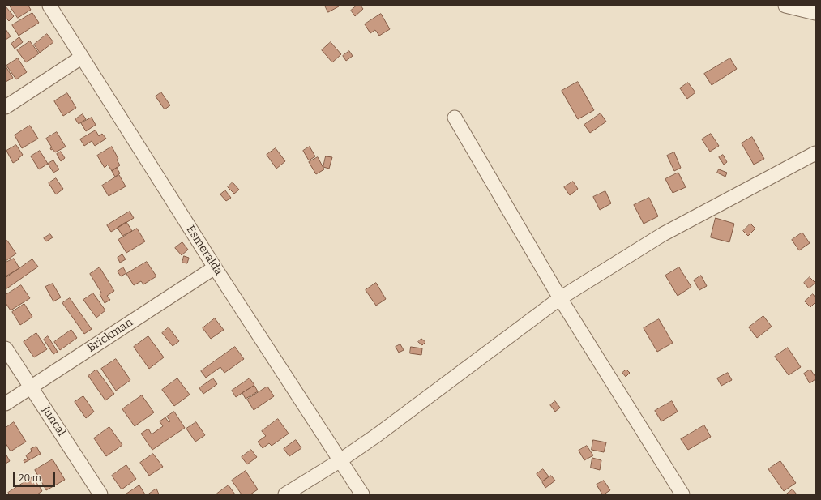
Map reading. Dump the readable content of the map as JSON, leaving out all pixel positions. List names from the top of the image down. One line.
{"streets":{"street":["Esmeralda","Brickman","Juncal"]},"crossings":[["Esmeralda","Brickman"],["Brickman","Juncal"]],"scale_bar":"20 m"}
